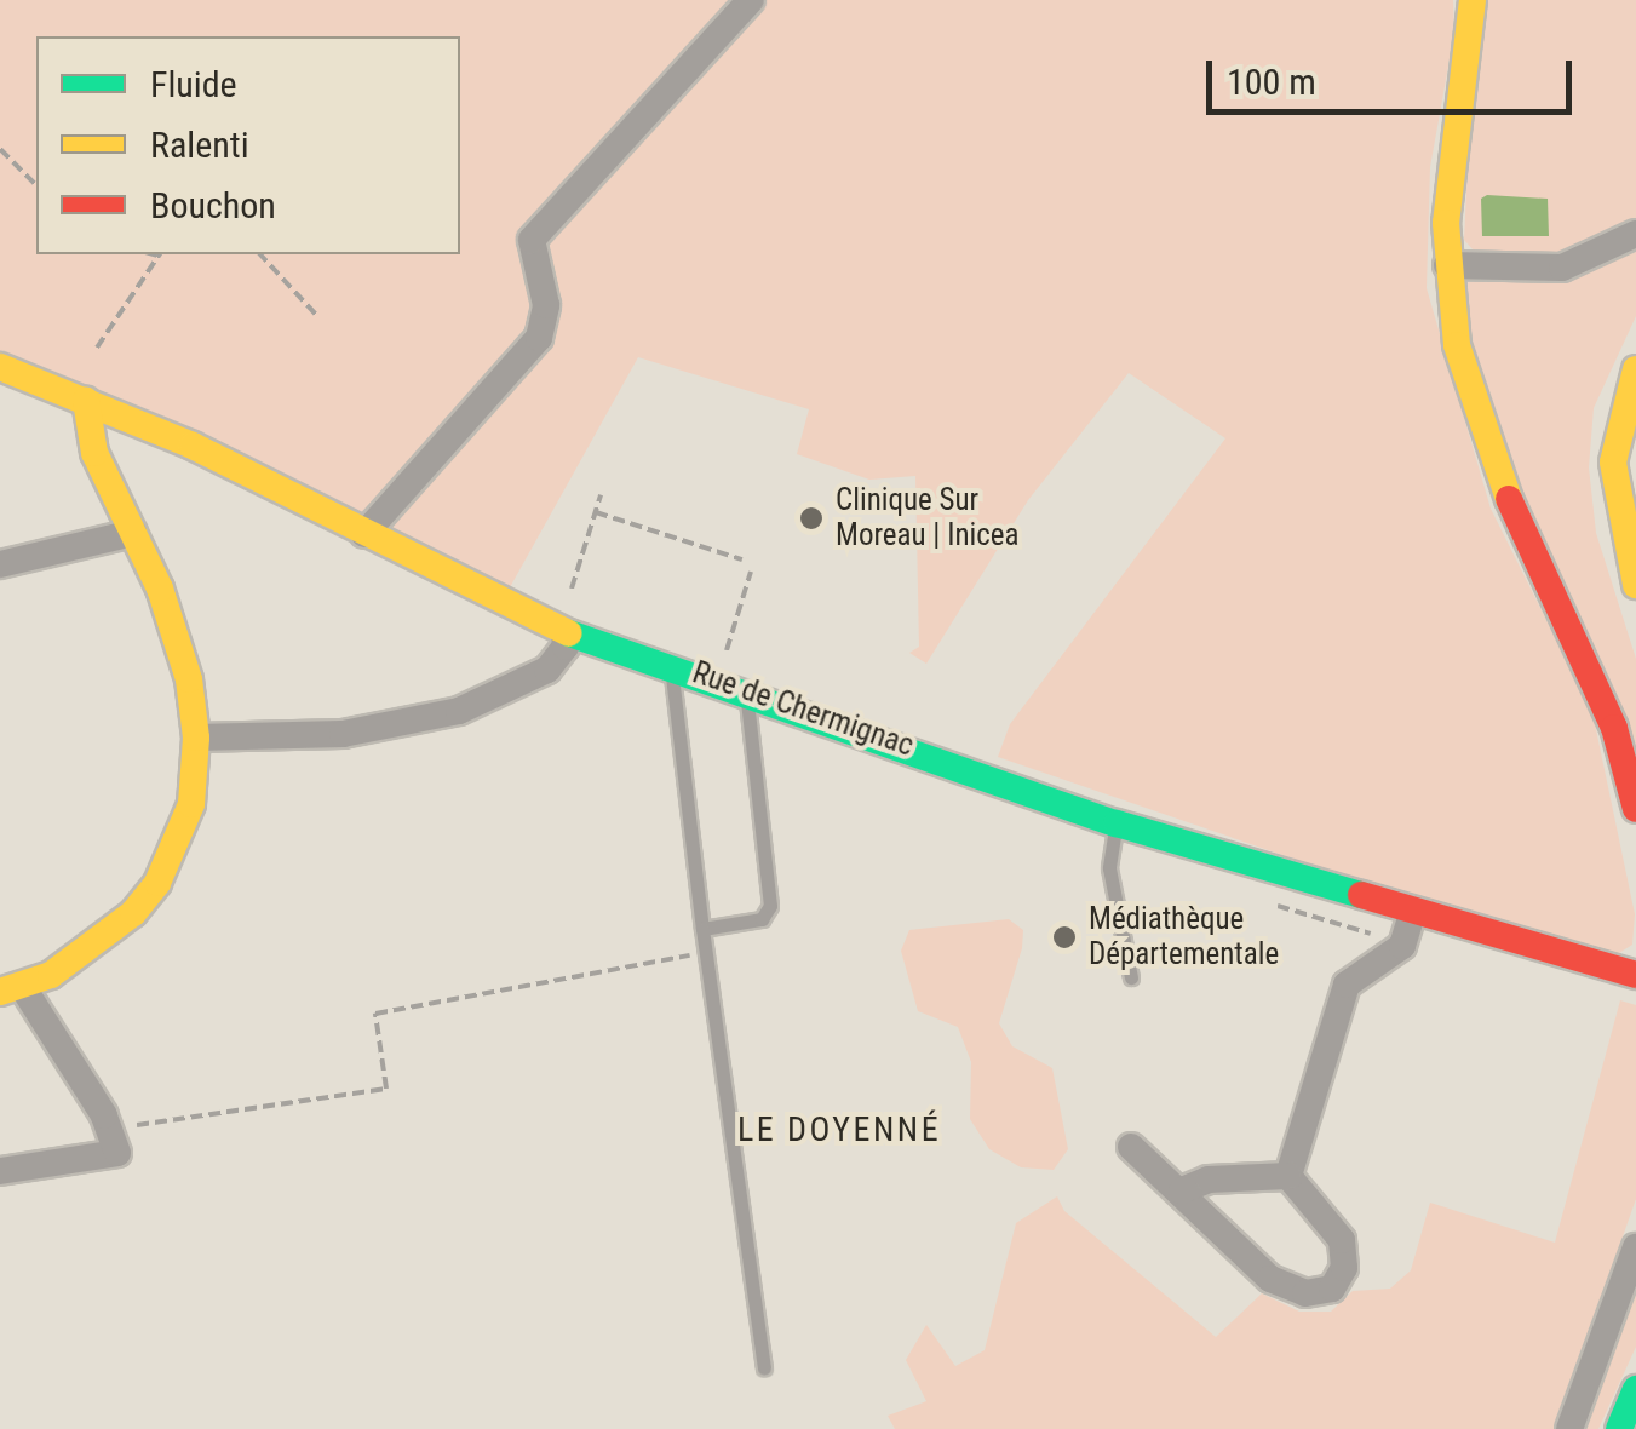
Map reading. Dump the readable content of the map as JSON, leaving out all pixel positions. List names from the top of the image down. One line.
{"streets":{"main road":["Rue de Chermignac"]},"districts":["LE DOYENNÉ"],"places":["Clinique Sur Moreau | Inicea","Médiathèque Départementale"],"legend":["Fluide","Ralenti","Bouchon"],"scale_bar":"100 m"}
